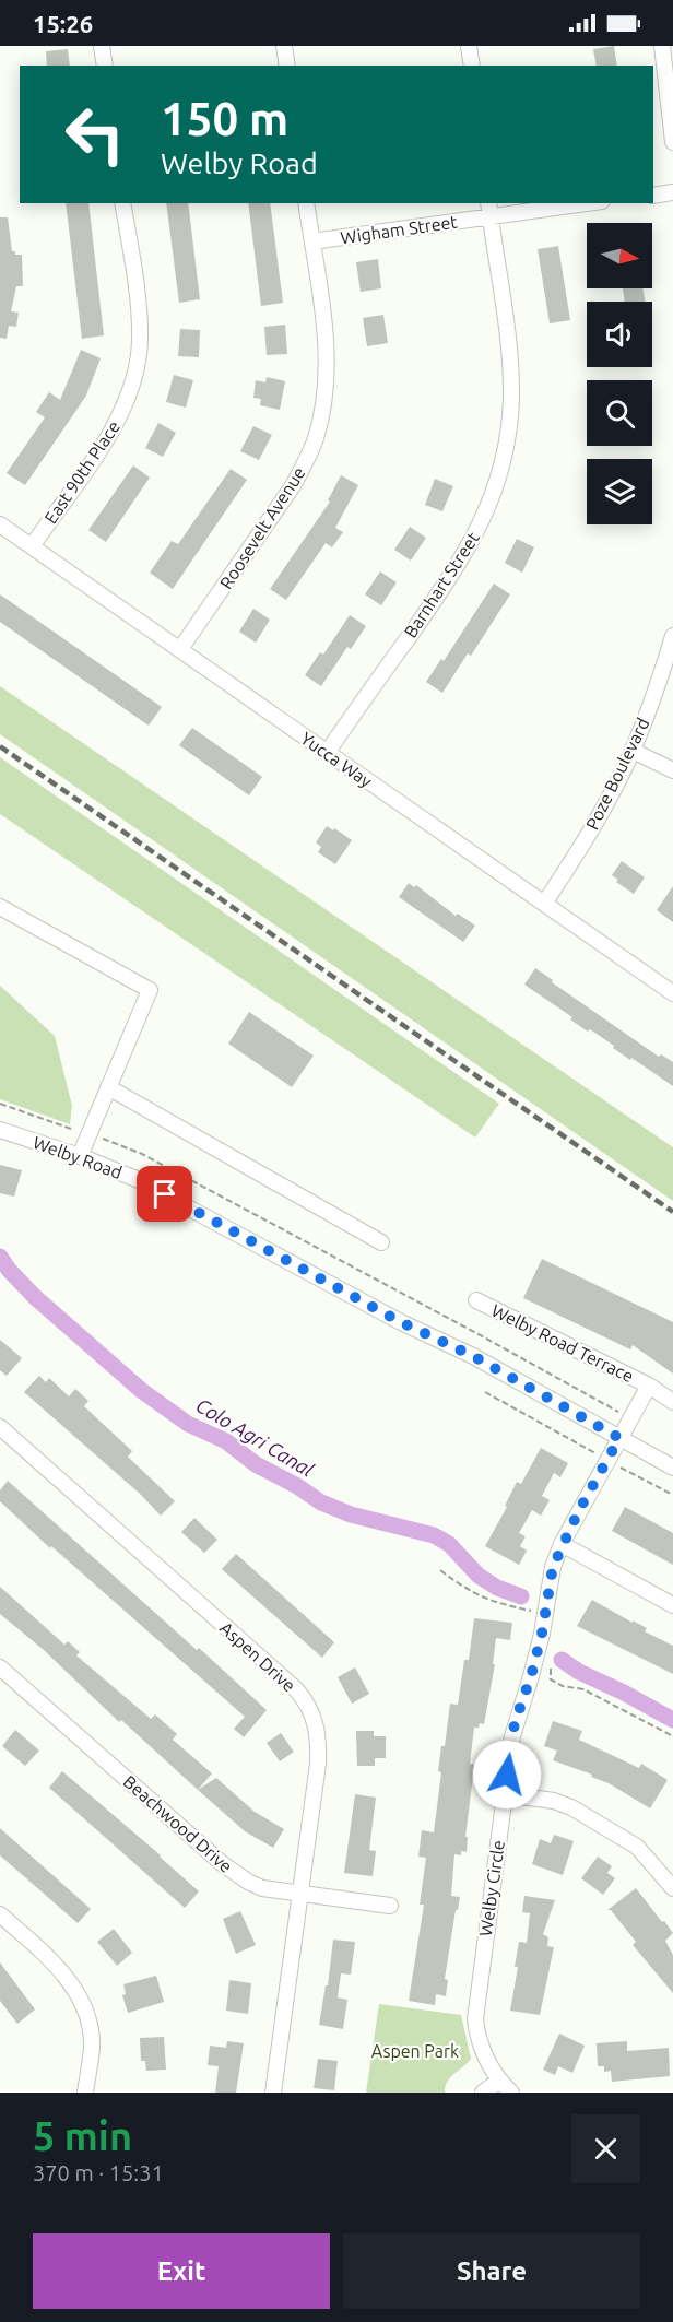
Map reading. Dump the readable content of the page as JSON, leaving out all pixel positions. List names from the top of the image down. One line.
{"streets":{"street":["Wigham Street","East 90th Place","Roosevelt Avenue","Barnhart Street","Yucca Way","Poze Boulevard","Welby Road","Welby Road Terrace","Aspen Drive","Beachwood Drive","Welby Circle"]},"crossings":[["Wigham Street","Roosevelt Avenue"],["Wigham Street","Barnhart Street"],["East 90th Place","Yucca Way"],["Roosevelt Avenue","Yucca Way"],["Barnhart Street","Yucca Way"],["Yucca Way","Poze Boulevard"],["Welby Road","Welby Road Terrace"],["Welby Road","Welby Circle"],["Welby Road Terrace","Welby Circle"],["Aspen Drive","Beachwood Drive"]],"water":["Colo Agri Canal"],"parks":["Aspen Park"],"north":"right","page":{"status":"15:26","turn":["150 m","Welby Road"],"heading":["5 min","370 m · 15:31"],"buttons":["Exit","Share"]}}
